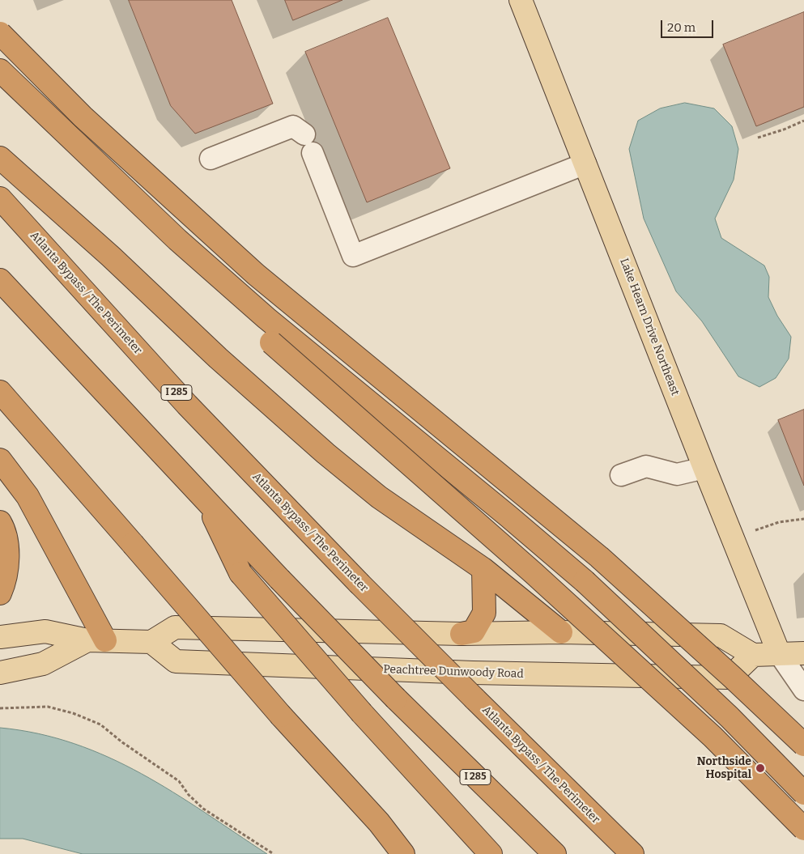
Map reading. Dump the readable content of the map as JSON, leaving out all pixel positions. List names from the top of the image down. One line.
{"streets":{"highway":["Atlanta Bypass / The Perimeter","I 285"],"main road":["Lake Hearn Drive Northeast","Peachtree Dunwoody Road"]},"places":["Northside Hospital"],"scale_bar":"20 m"}
